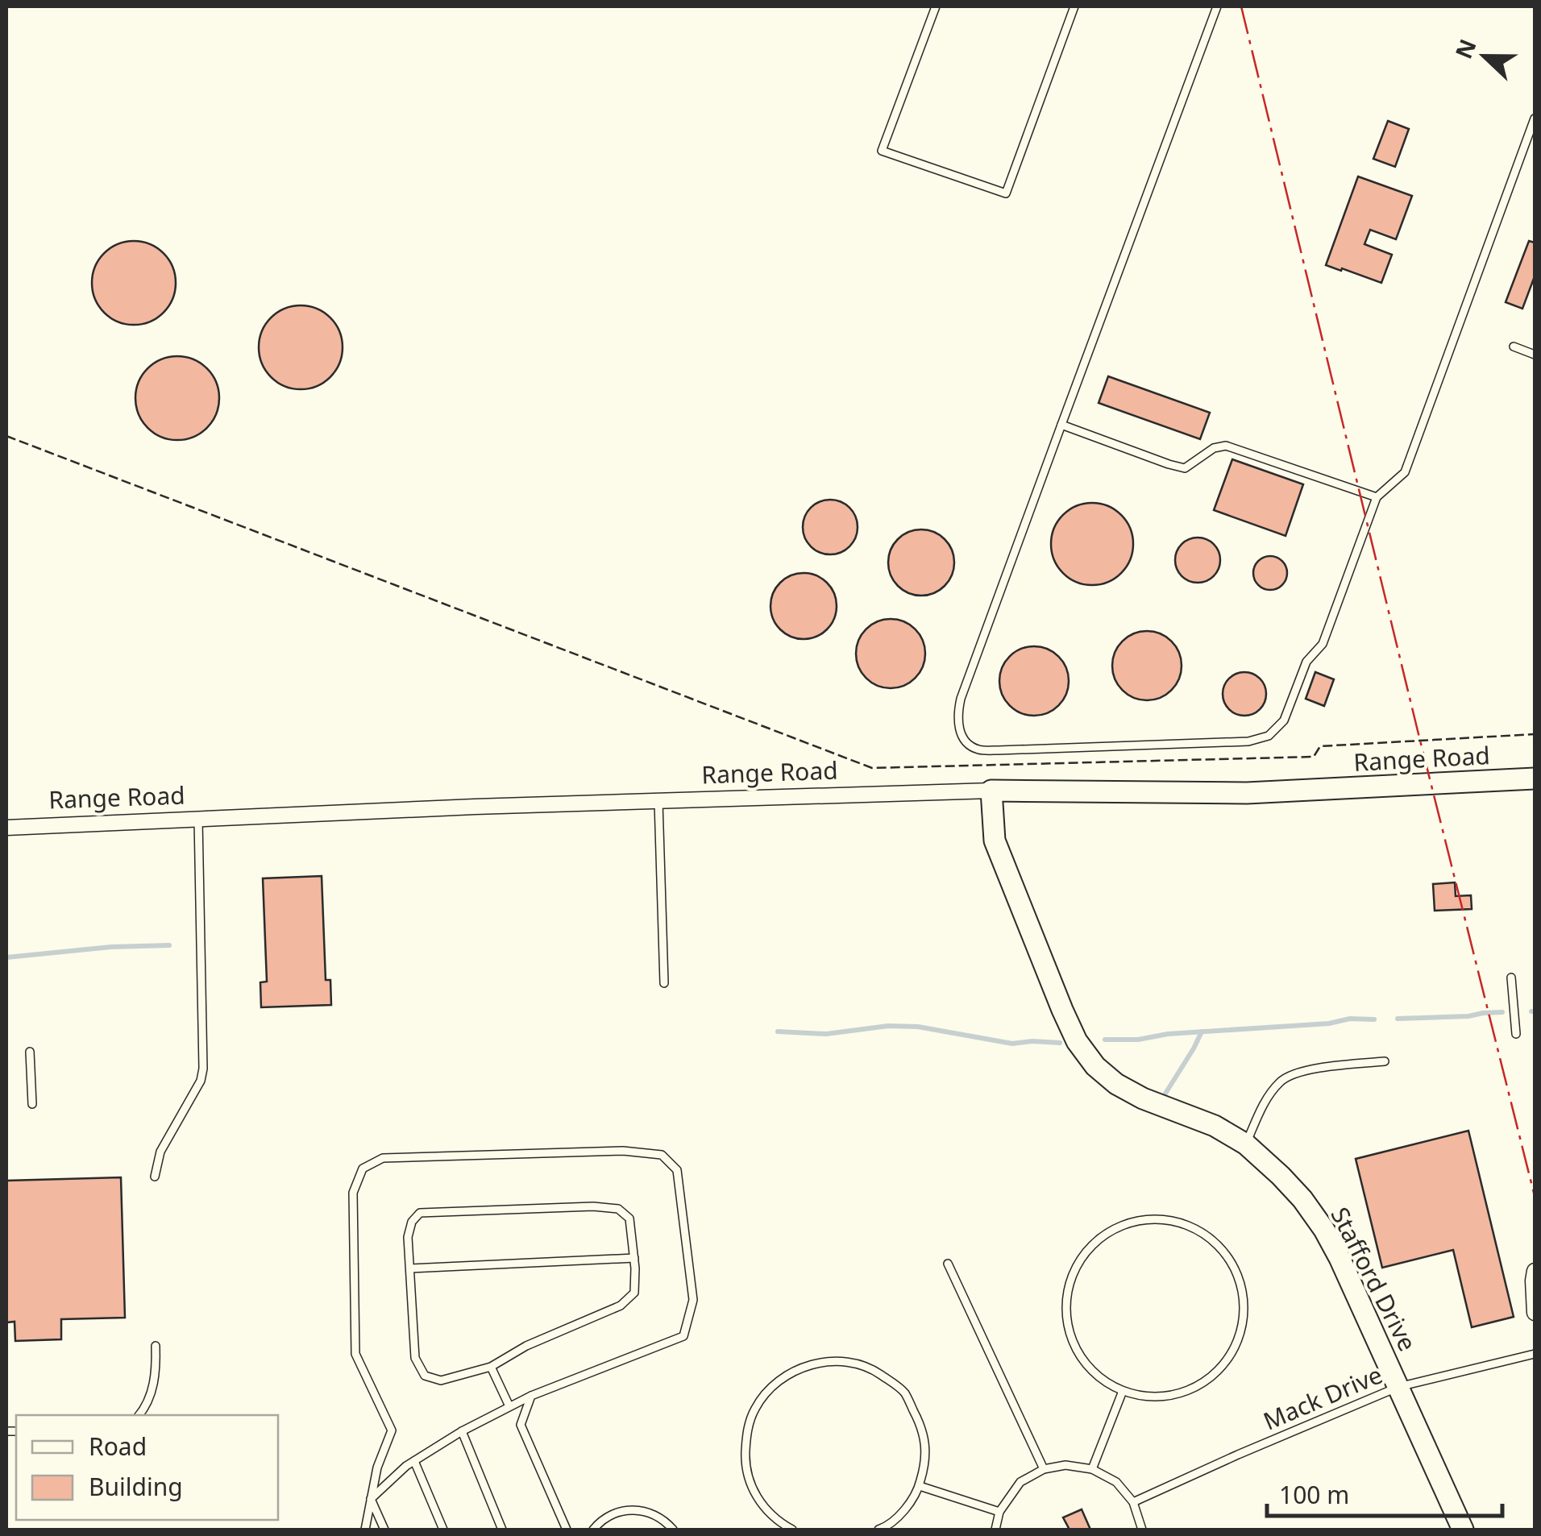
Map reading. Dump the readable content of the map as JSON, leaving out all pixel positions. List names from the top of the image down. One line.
{"streets":{"street":["Range Road","Stafford Drive"],"lane":["Mack Drive"]},"crossings":[["Range Road","Stafford Drive"],["Stafford Drive","Mack Drive"]],"legend":["Road","Building"],"scale_bar":"100 m","north":"left"}
